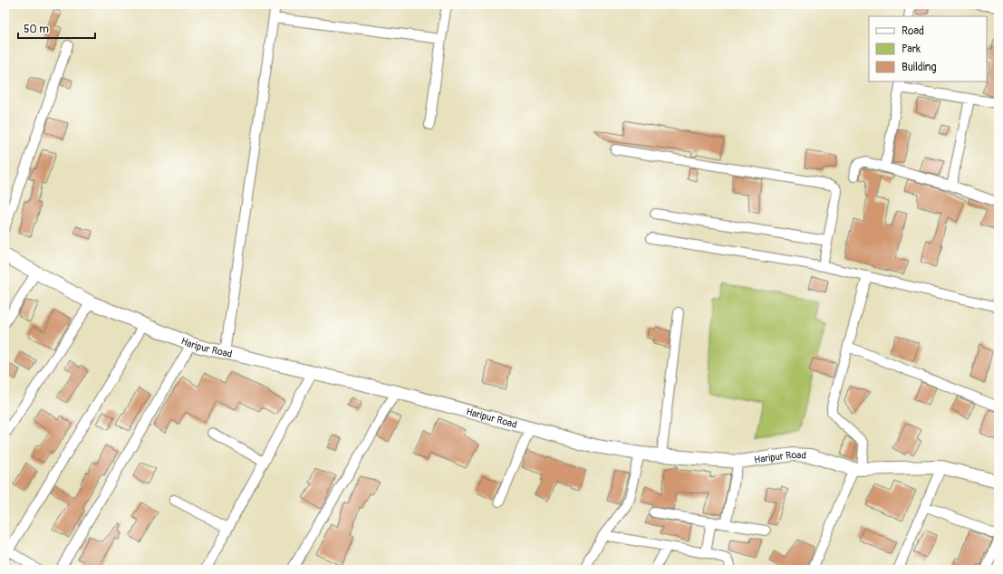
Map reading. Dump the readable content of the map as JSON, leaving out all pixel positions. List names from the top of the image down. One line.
{"streets":{"street":["Haripur Road"]},"legend":["Road","Park","Building"],"scale_bar":"50 m"}
